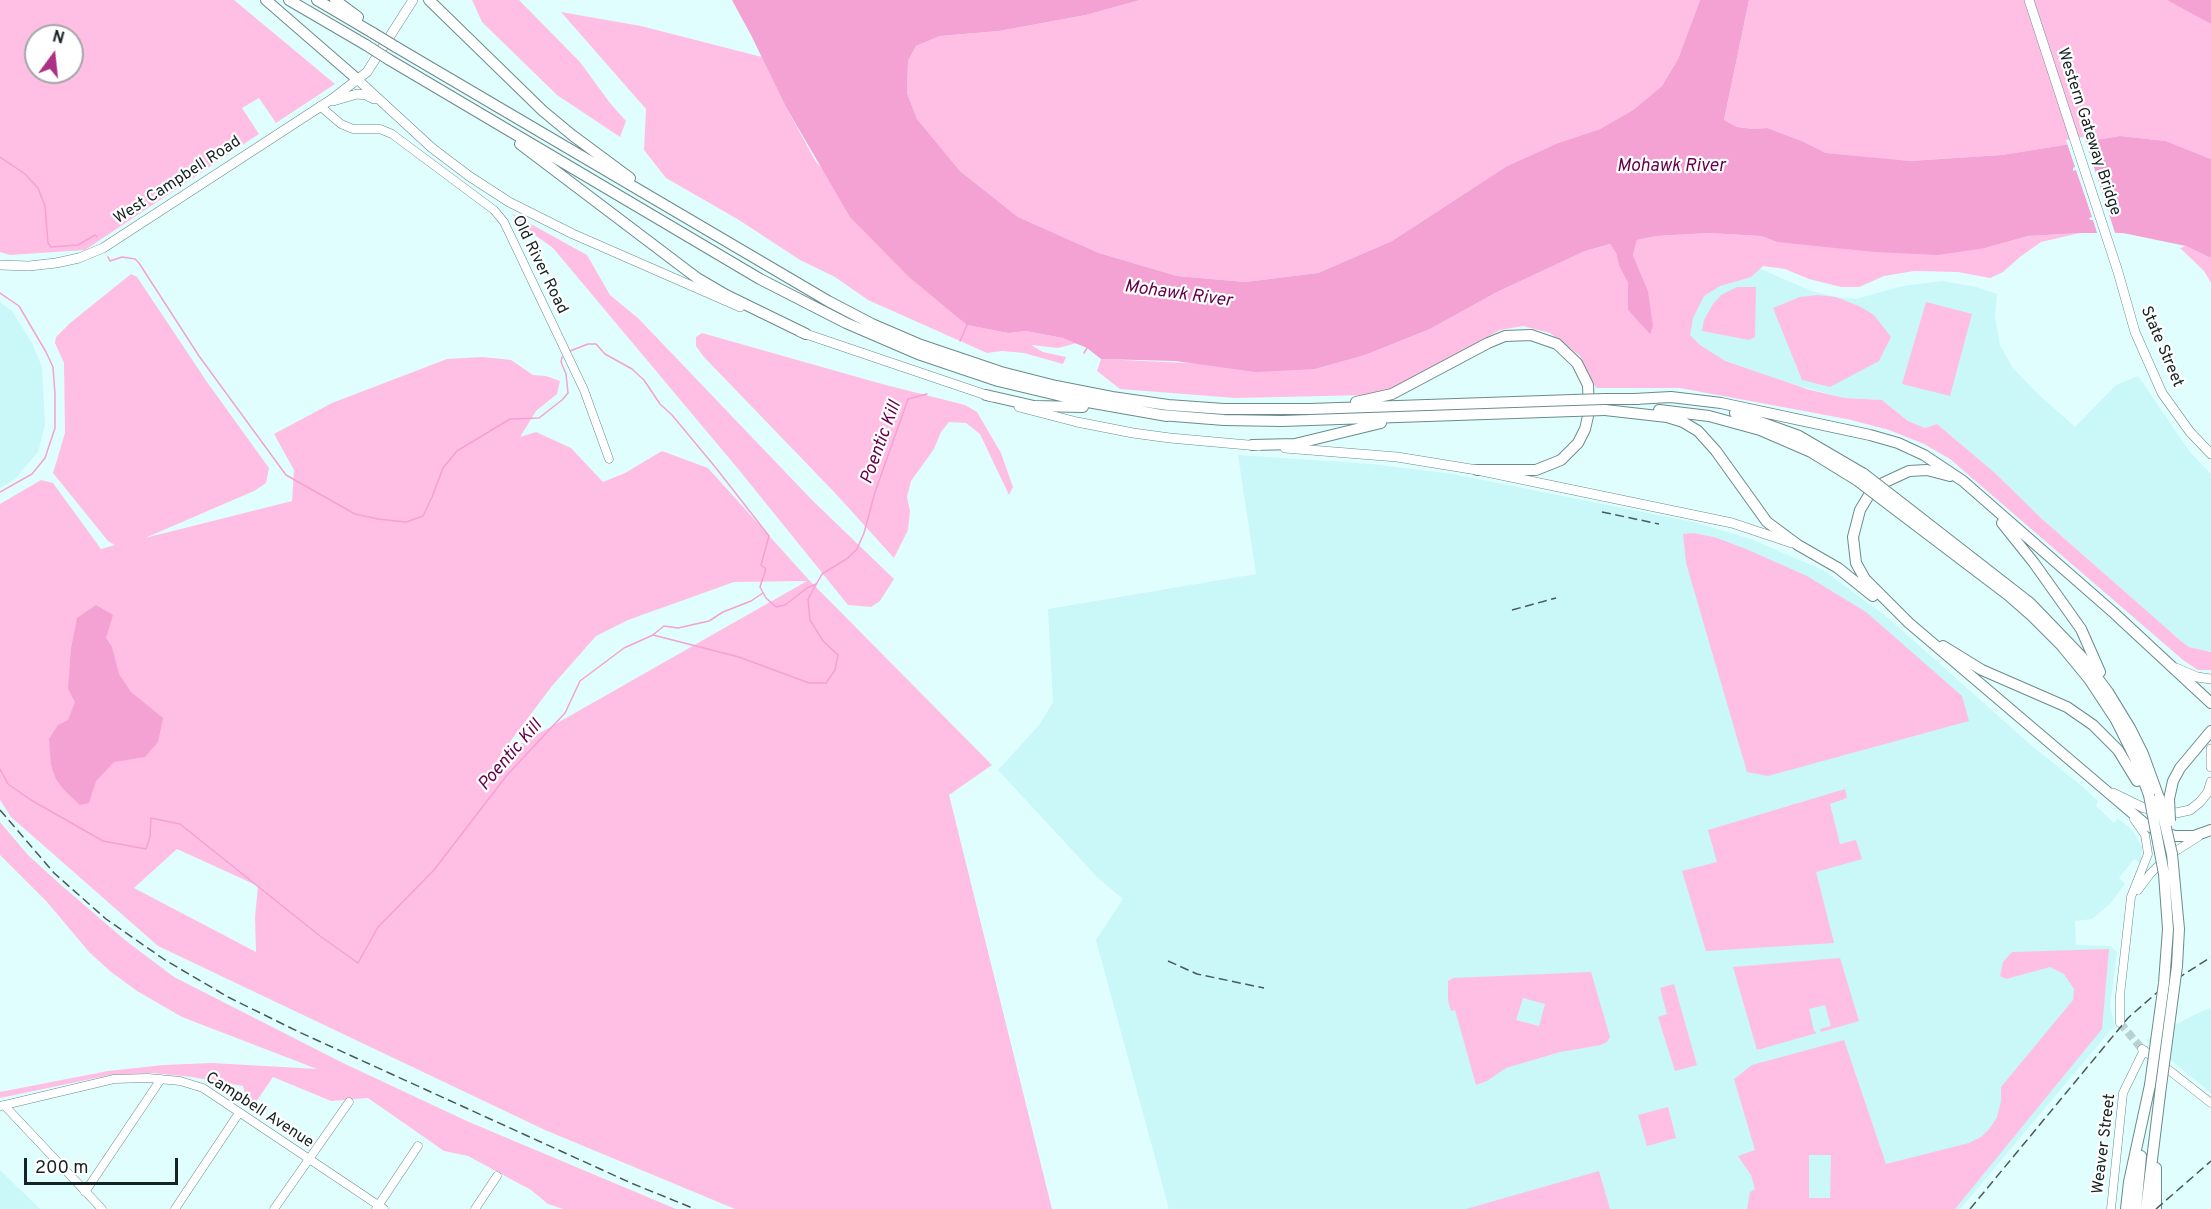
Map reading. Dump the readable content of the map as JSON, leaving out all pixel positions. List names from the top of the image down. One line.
{"streets":{"main road":["Western Gateway Bridge","West Campbell Road","State Street"],"street":["Old River Road","Campbell Avenue","Weaver Street"]},"crossings":[["Western Gateway Bridge","State Street"],["West Campbell Road","Old River Road"]],"water":["Mohawk River","Poentic Kill"],"scale_bar":"200 m","north":"top"}
